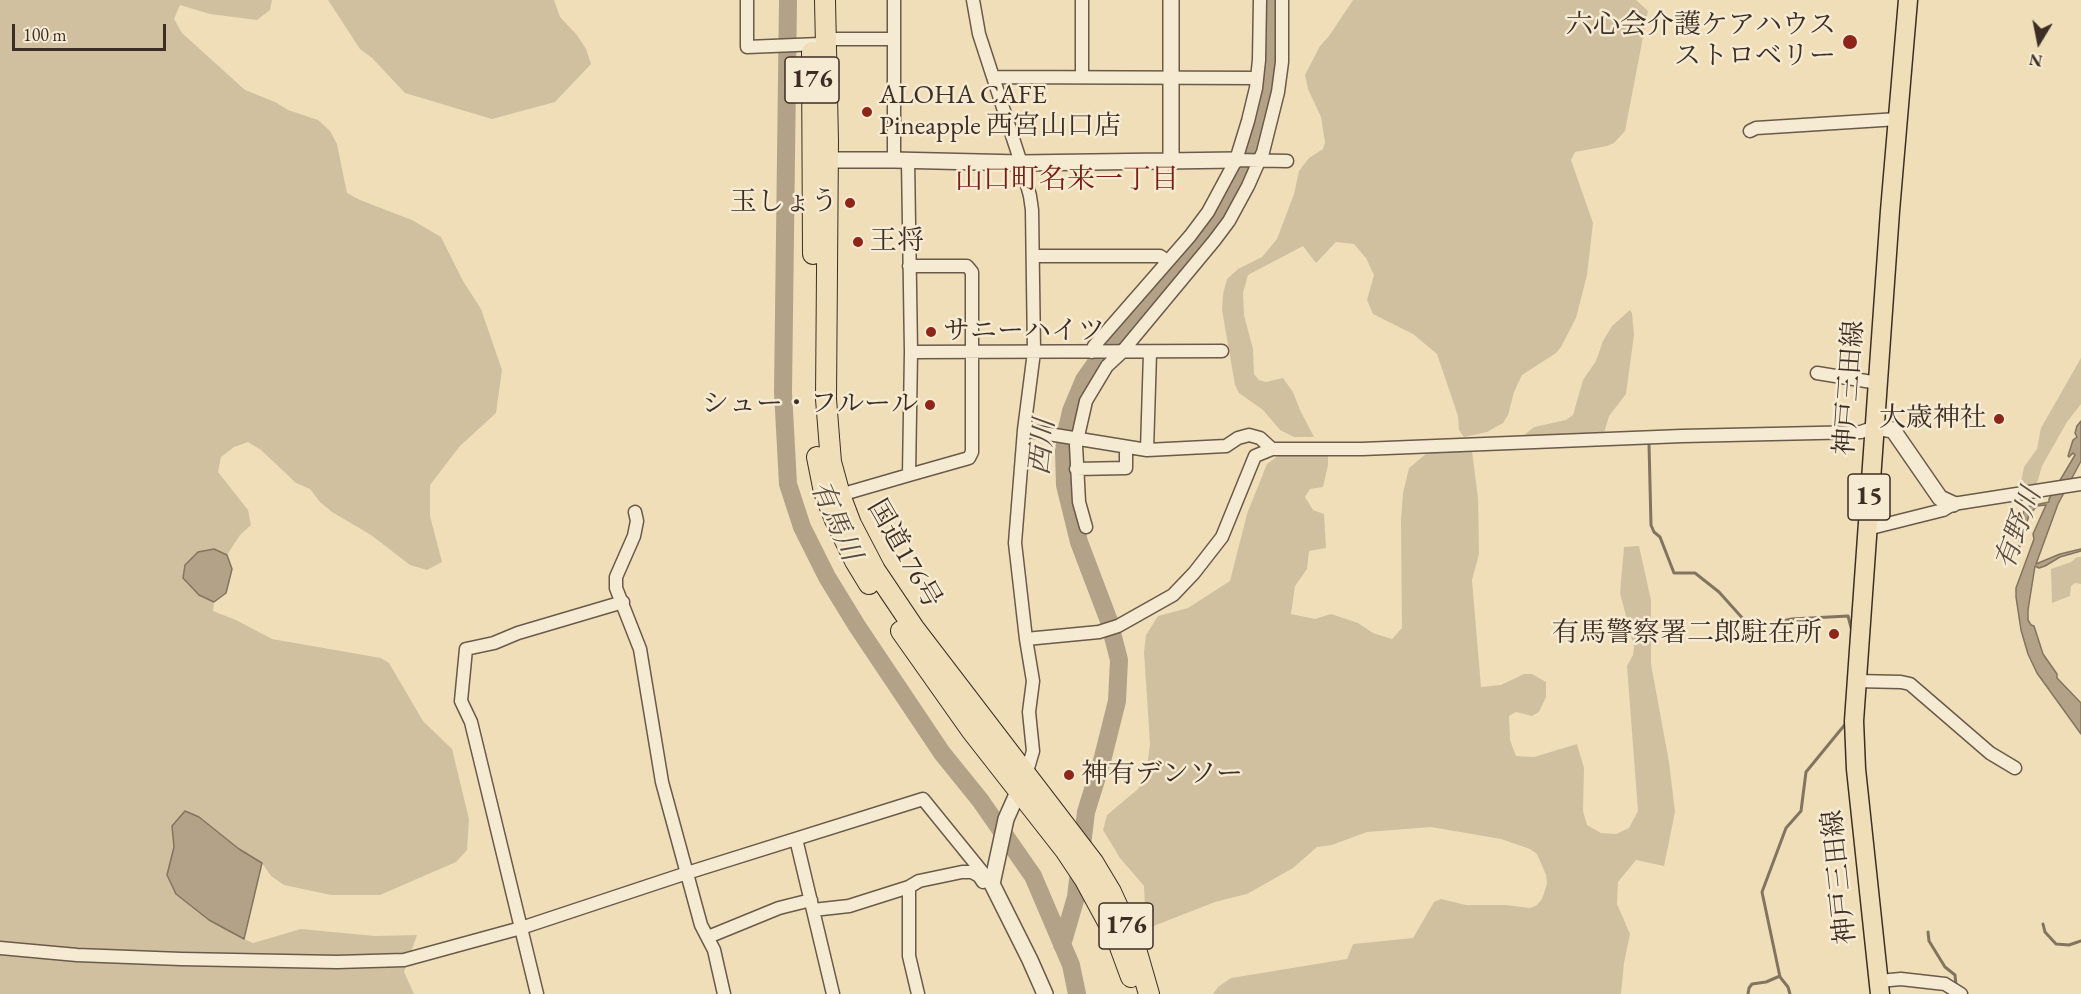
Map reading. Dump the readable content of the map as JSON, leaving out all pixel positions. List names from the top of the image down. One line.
{"streets":{"highway":["176","国道176号"],"main road":["神戸三田線","15"]},"districts":["山口町名来一丁目"],"water":["西川","有馬川","有野川"],"places":["六心会介護ケアハウス ストロベリー","ALOHA CAFE Pineapple 西宮山口店","玉しょう","王将","サニーハイツ","シュー・フルール","大歳神社","有馬警察署二郎駐在所","神有デンソー"],"scale_bar":"100 m","north":"bottom"}
